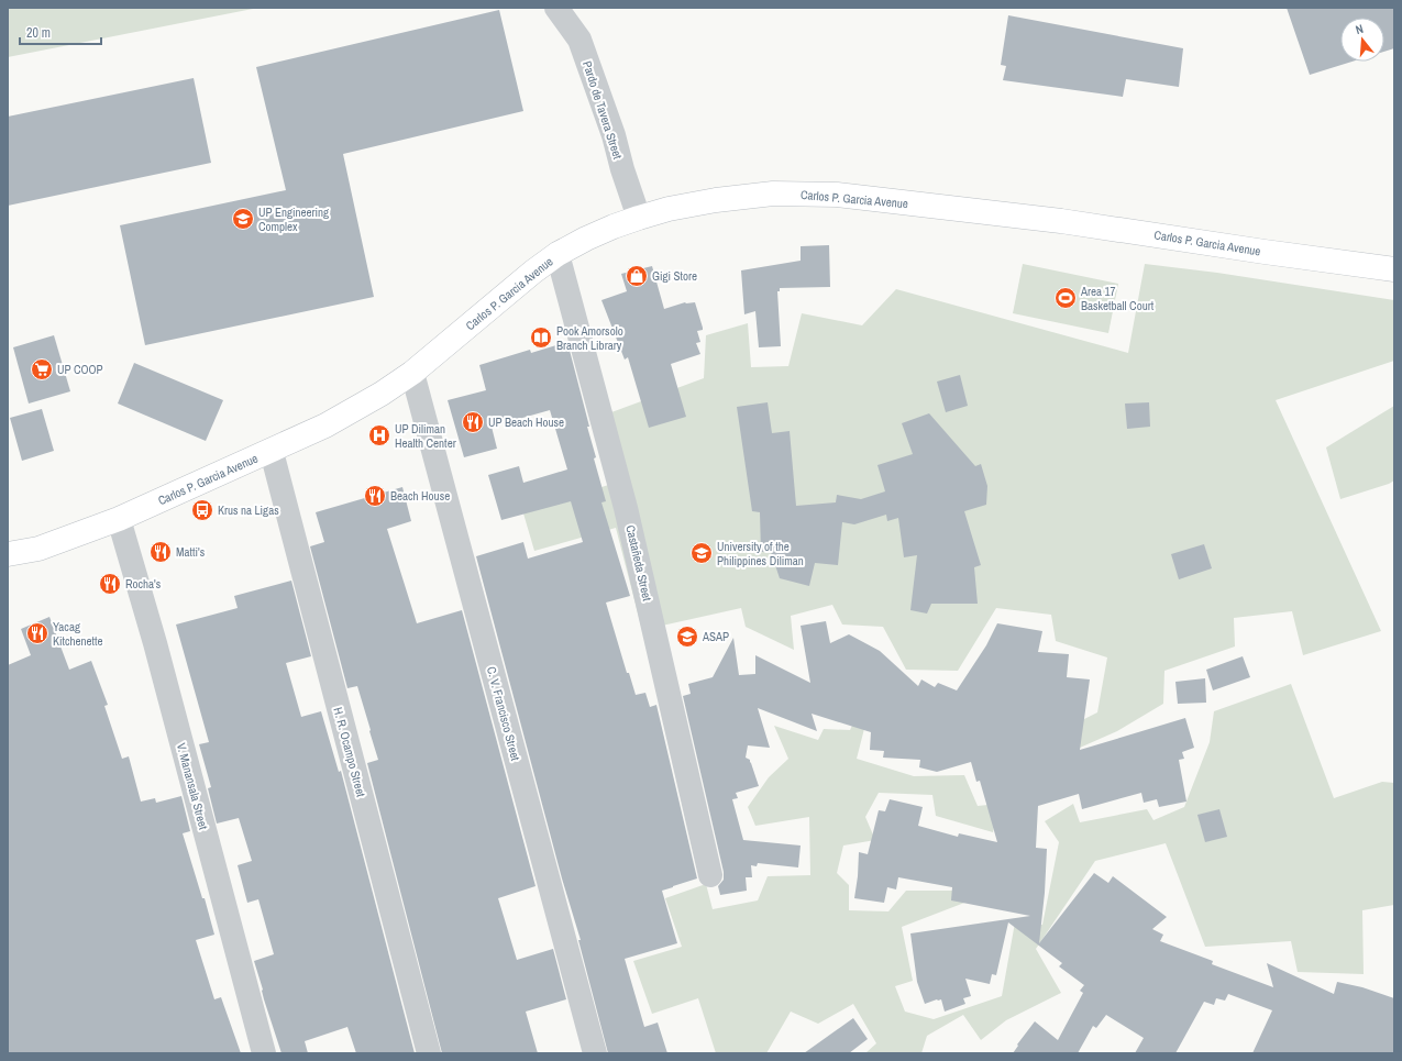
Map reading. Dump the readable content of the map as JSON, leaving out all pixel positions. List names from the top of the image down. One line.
{"streets":{"main road":["Carlos P. Garcia Avenue"],"street":["Pardo de Tavera Street","Castañeda Street","C. V. Francisco Street","H. R. Ocampo Street","V. Manansala Street"]},"crossings":[["Pardo de Tavera Street","Carlos P. Garcia Avenue"],["Carlos P. Garcia Avenue","Castañeda Street"],["Carlos P. Garcia Avenue","C. V. Francisco Street"],["Carlos P. Garcia Avenue","H. R. Ocampo Street"],["Carlos P. Garcia Avenue","V. Manansala Street"]],"places":{"school or university":["UP Engineering Complex","University of the Philippines Diliman","ASAP"],"shop":["Gigi Store"],"sports":["Area 17 Basketball Court"],"library":["Pook Amorsolo Branch Library"],"supermarket":["UP COOP"],"restaurant":["UP Beach House","Beach House","Matti's","Rocha's","Yacag Kitchenette"],"hospital":["UP Diliman Health Center"],"bus stop":["Krus na Ligas"]},"scale_bar":"20 m","north":"top"}
